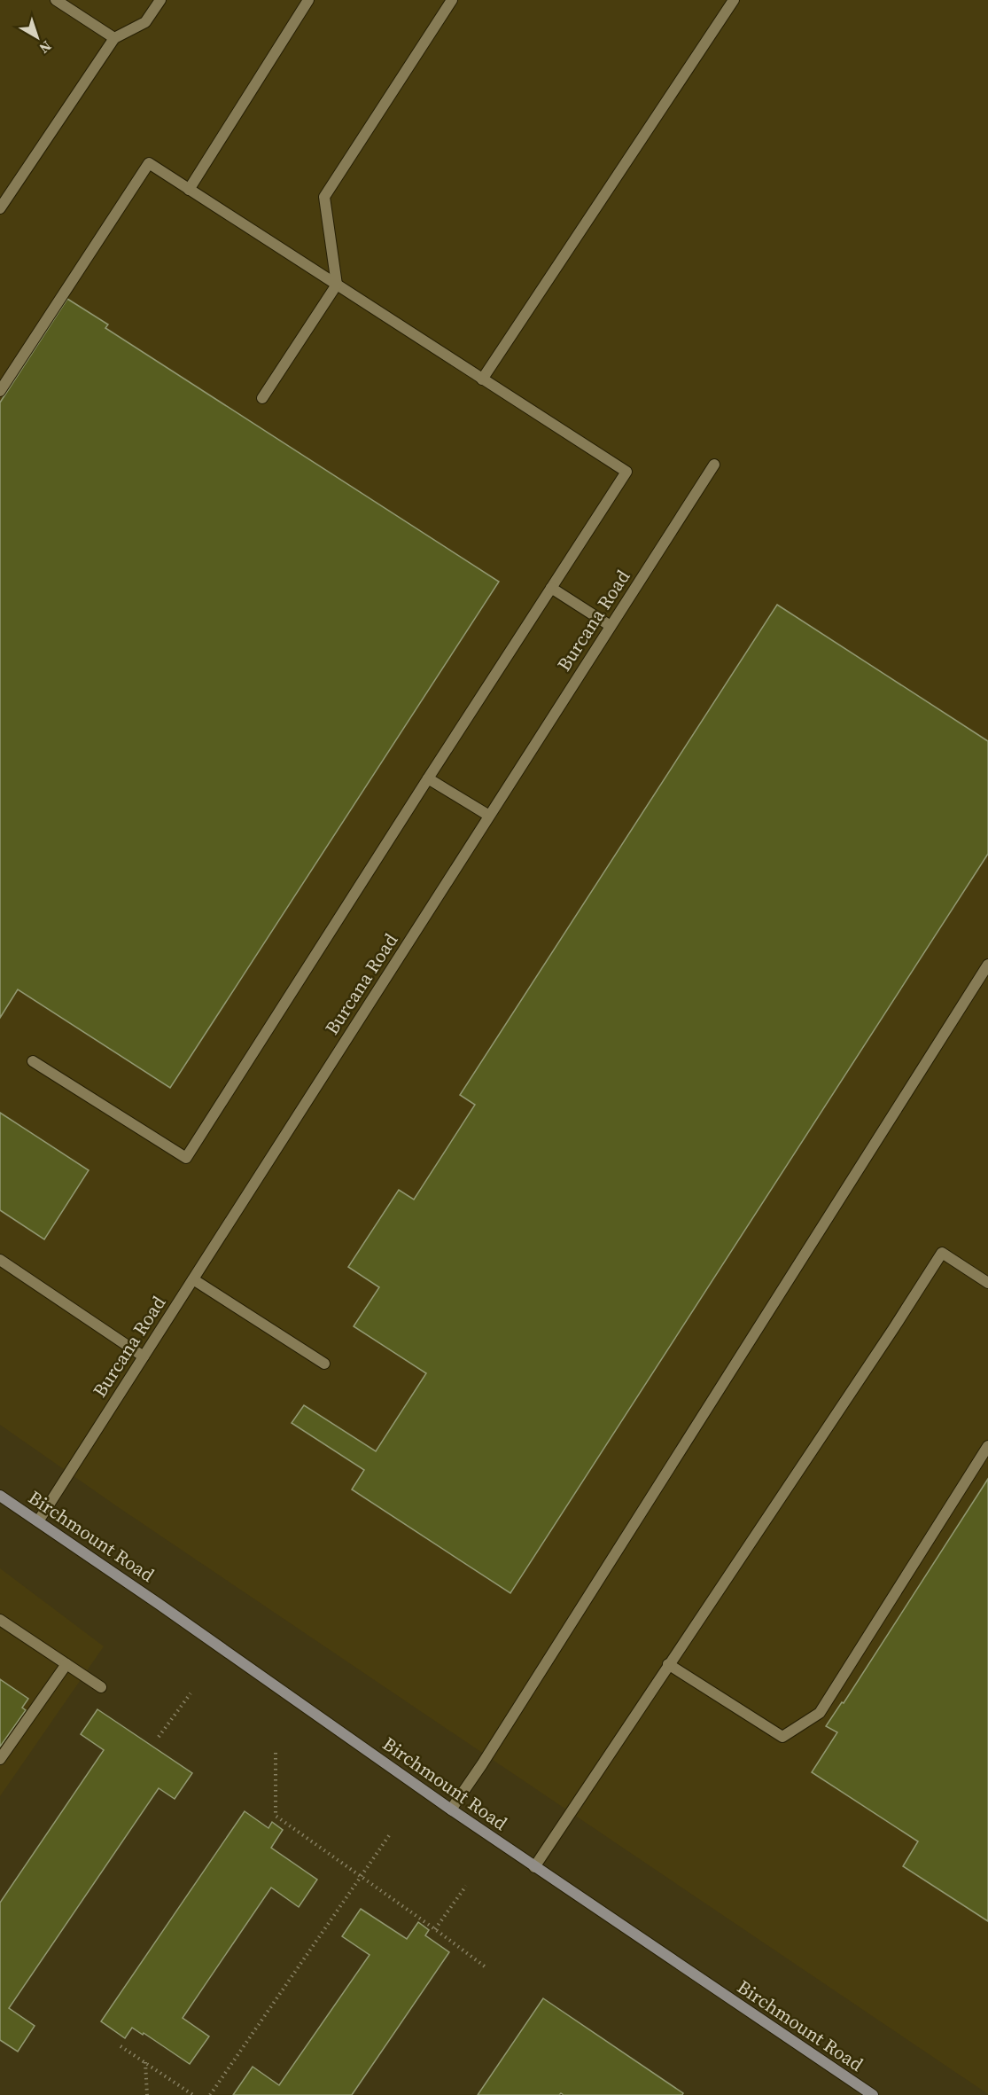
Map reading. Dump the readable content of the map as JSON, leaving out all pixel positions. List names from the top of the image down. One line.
{"streets":{"main road":["Birchmount Road"],"street":["Burcana Road"]},"crossings":[["Burcana Road","Birchmount Road"]],"north":"bottom right"}
